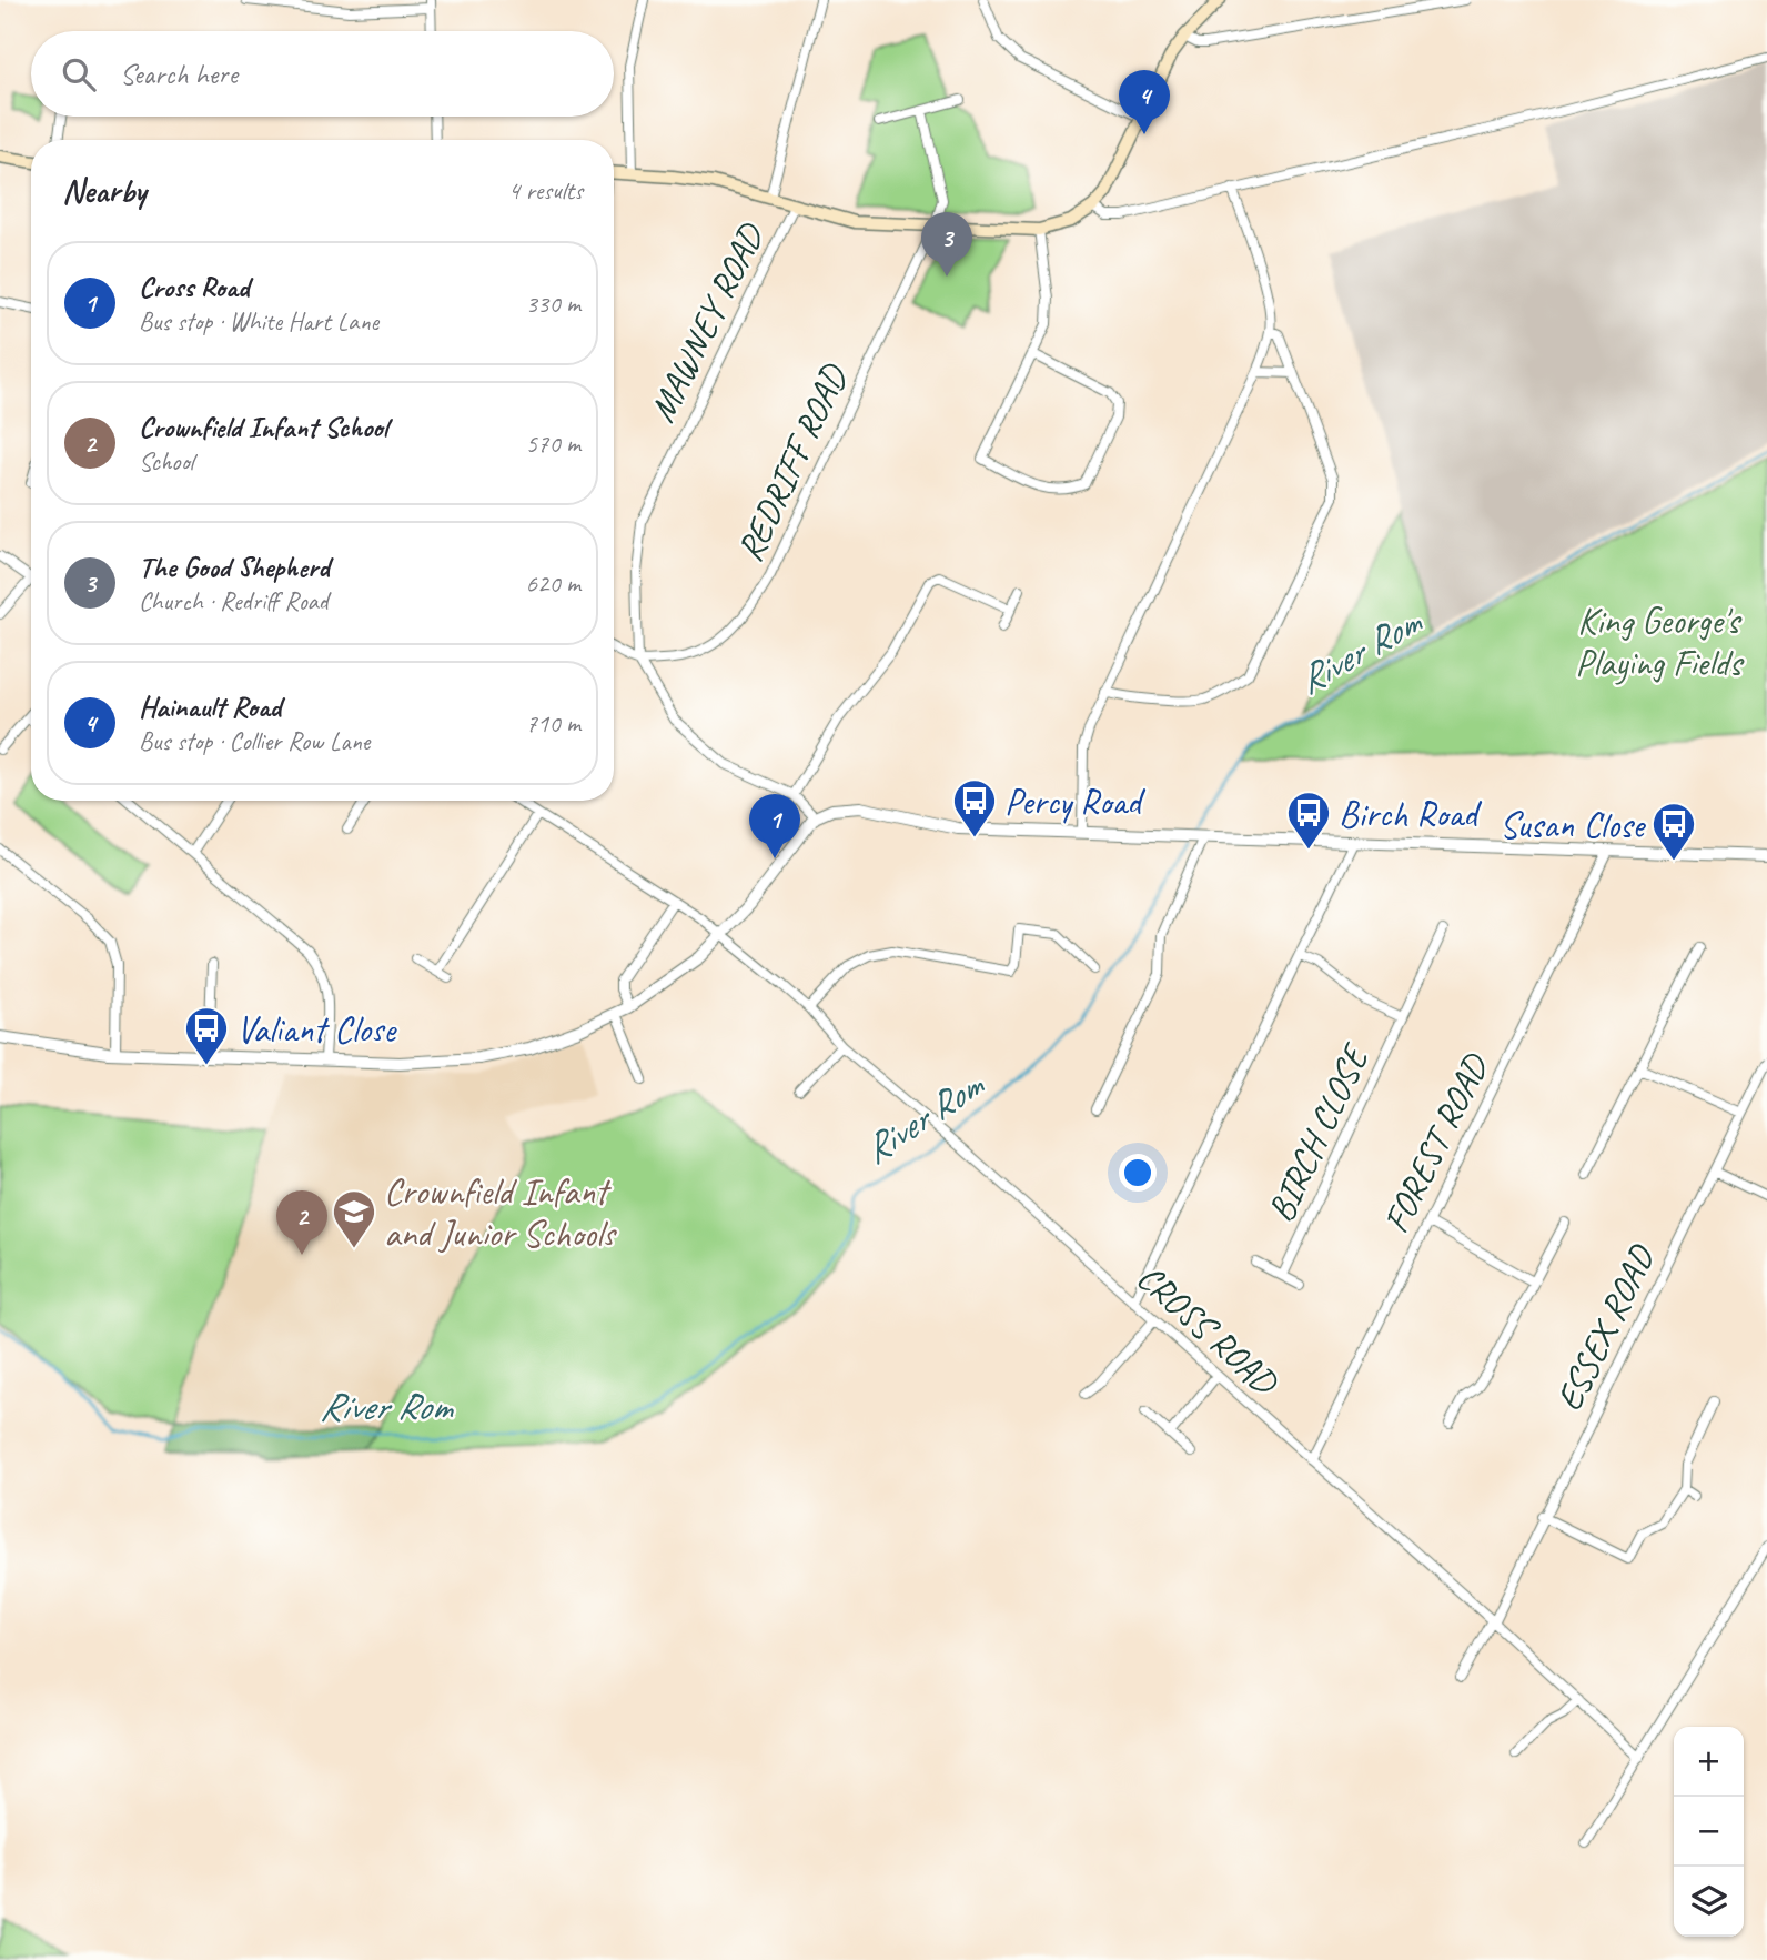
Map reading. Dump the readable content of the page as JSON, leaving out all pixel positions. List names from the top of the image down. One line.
{"streets":{"street":["MAWNEY ROAD","REDRIFF ROAD","BIRCH CLOSE","FOREST ROAD","CROSS ROAD","ESSEX ROAD"]},"crossings":[["MAWNEY ROAD","REDRIFF ROAD"],["FOREST ROAD","CROSS ROAD"],["CROSS ROAD","ESSEX ROAD"]],"water":["River Rom"],"parks":["King George's Playing Fields"],"places":{"bus stop":["Percy Road","Birch Road","Susan Close","Valiant Close"],"school or university":["Crownfield Infant and Junior Schools"]},"page":{"search":"Search here","pins":["4","3","1","2"],"heading":["Nearby","4 results"],"list":[{"mark":"1","name":"Cross Road","note":"Bus stop · White Hart Lane","value":"330 m"},{"mark":"2","name":"Crownfield Infant School","note":"School","value":"570 m"},{"mark":"3","name":"The Good Shepherd","note":"Church · Redriff Road","value":"620 m"},{"mark":"4","name":"Hainault Road","note":"Bus stop · Collier Row Lane","value":"710 m"}],"map_buttons":["+","−"]}}
